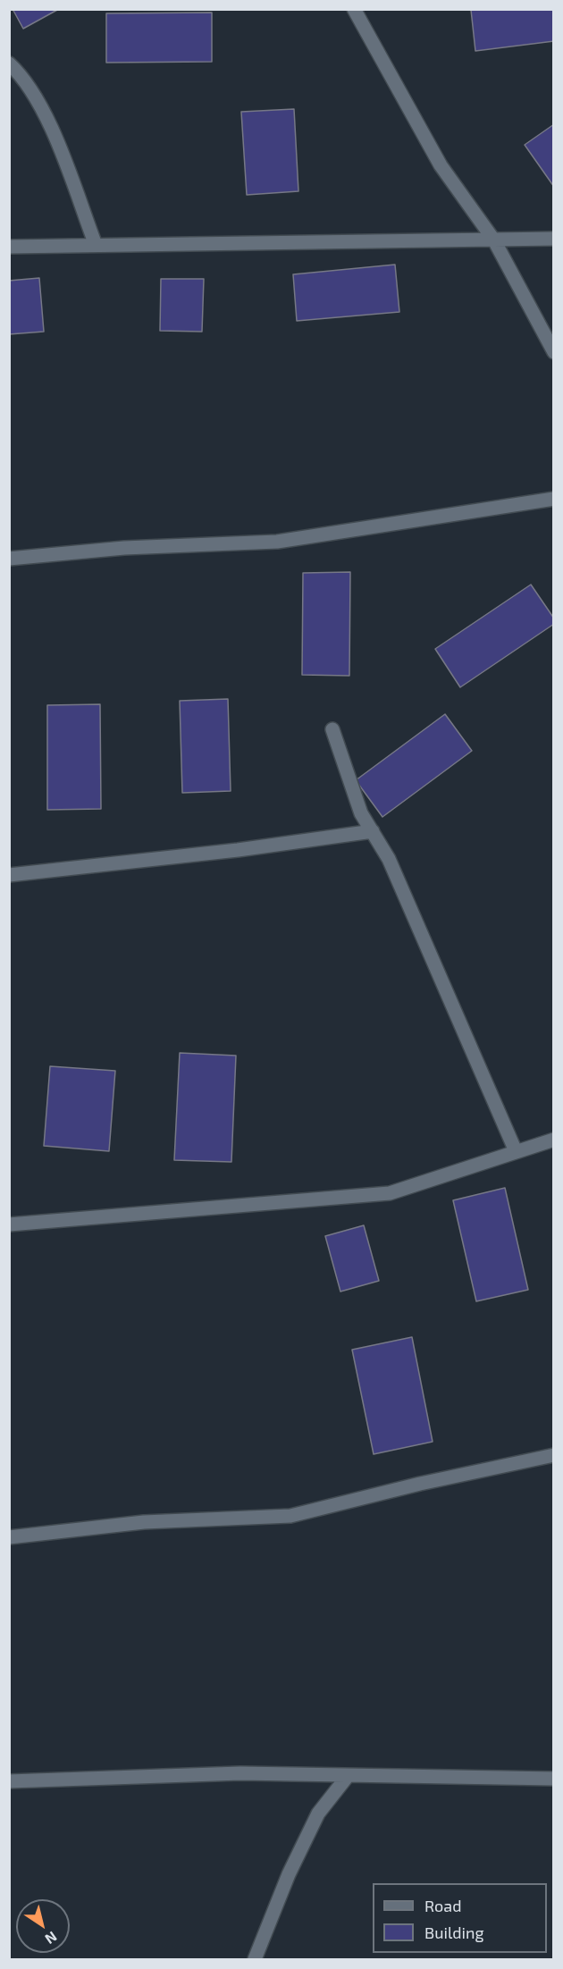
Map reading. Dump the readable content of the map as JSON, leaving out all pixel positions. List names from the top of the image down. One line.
{"legend":["Road","Building"],"north":"bottom right"}
